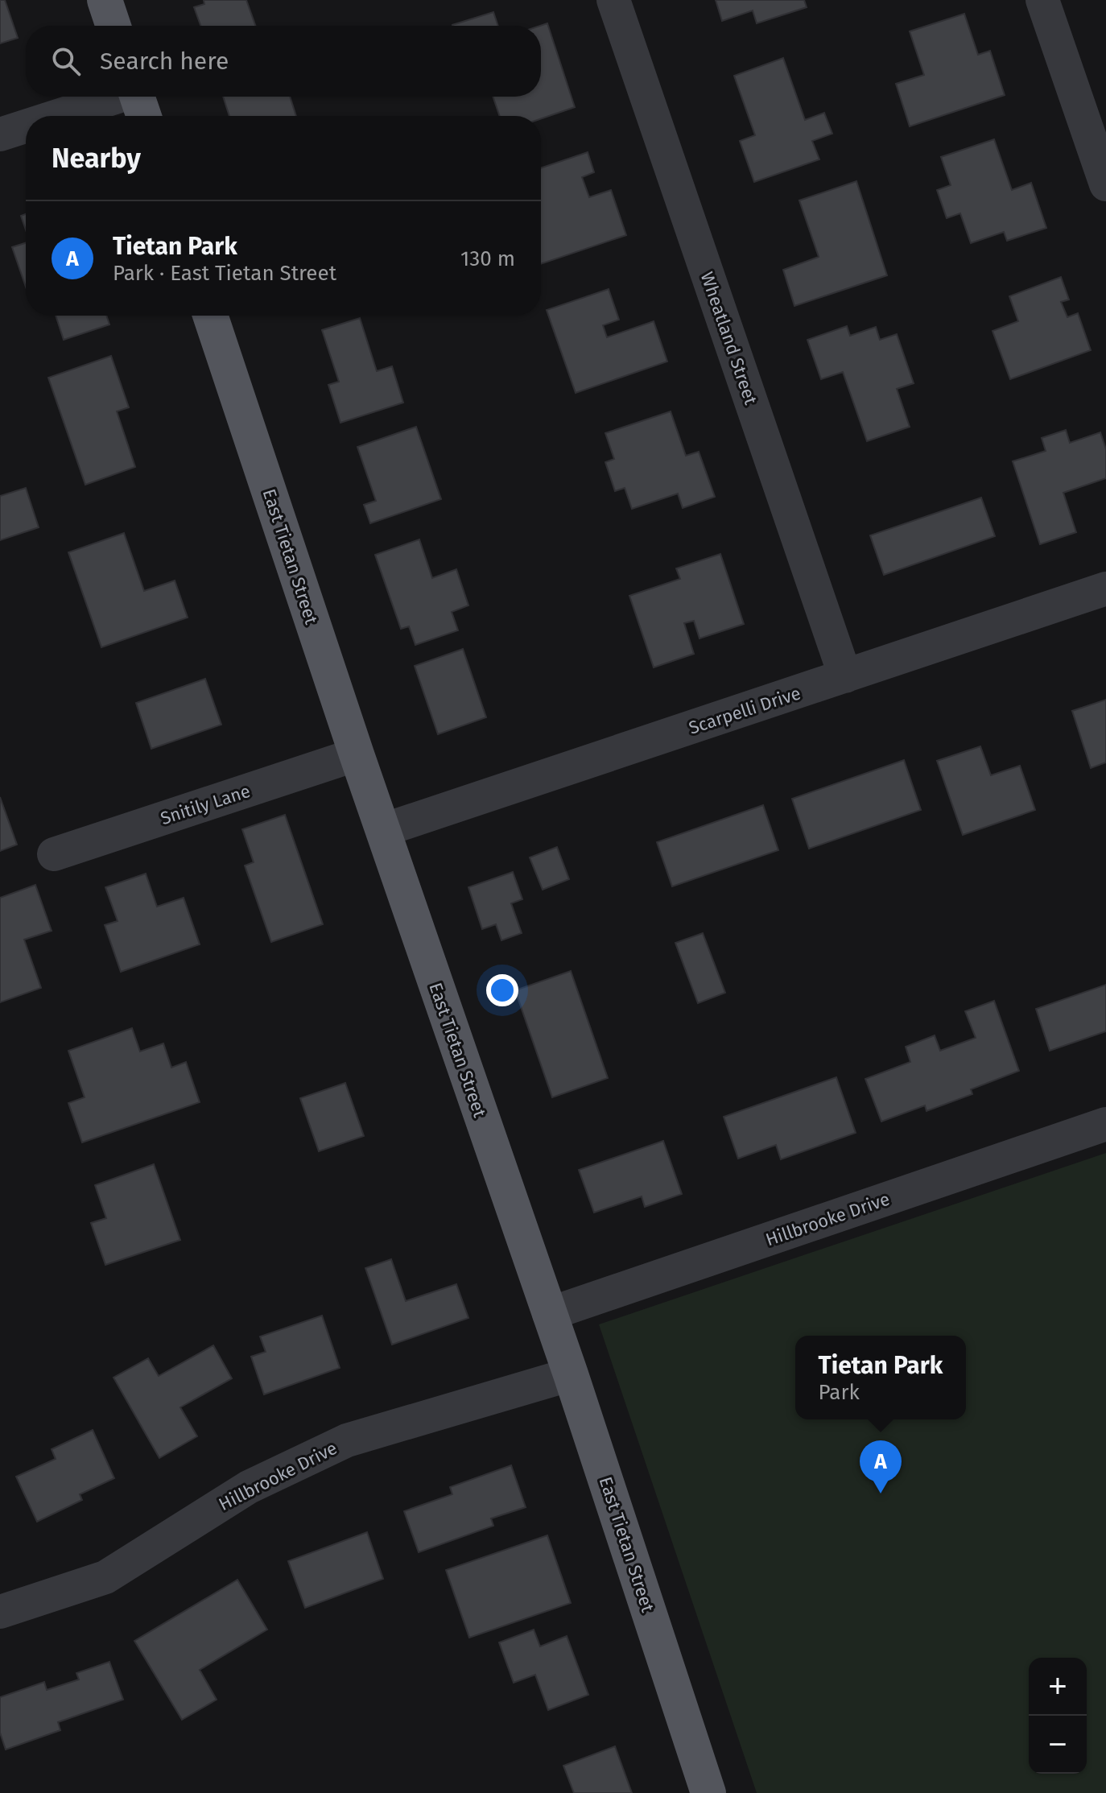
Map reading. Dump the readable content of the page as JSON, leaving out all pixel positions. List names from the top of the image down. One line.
{"streets":{"main road":["East Tietan Street"],"street":["Wheatland Street","Scarpelli Drive","Snitily Lane","Hillbrooke Drive"]},"crossings":[["Wheatland Street","Scarpelli Drive"],["East Tietan Street","Scarpelli Drive"],["East Tietan Street","Snitily Lane"],["East Tietan Street","Hillbrooke Drive"]],"page":{"search":"Search here","heading":"Nearby","list":[{"mark":"A","name":"Tietan Park","note":"Park · East Tietan Street","value":"130 m"}],"popup":["Tietan Park","Park"],"pins":"A","map_buttons":["+","−"]}}
